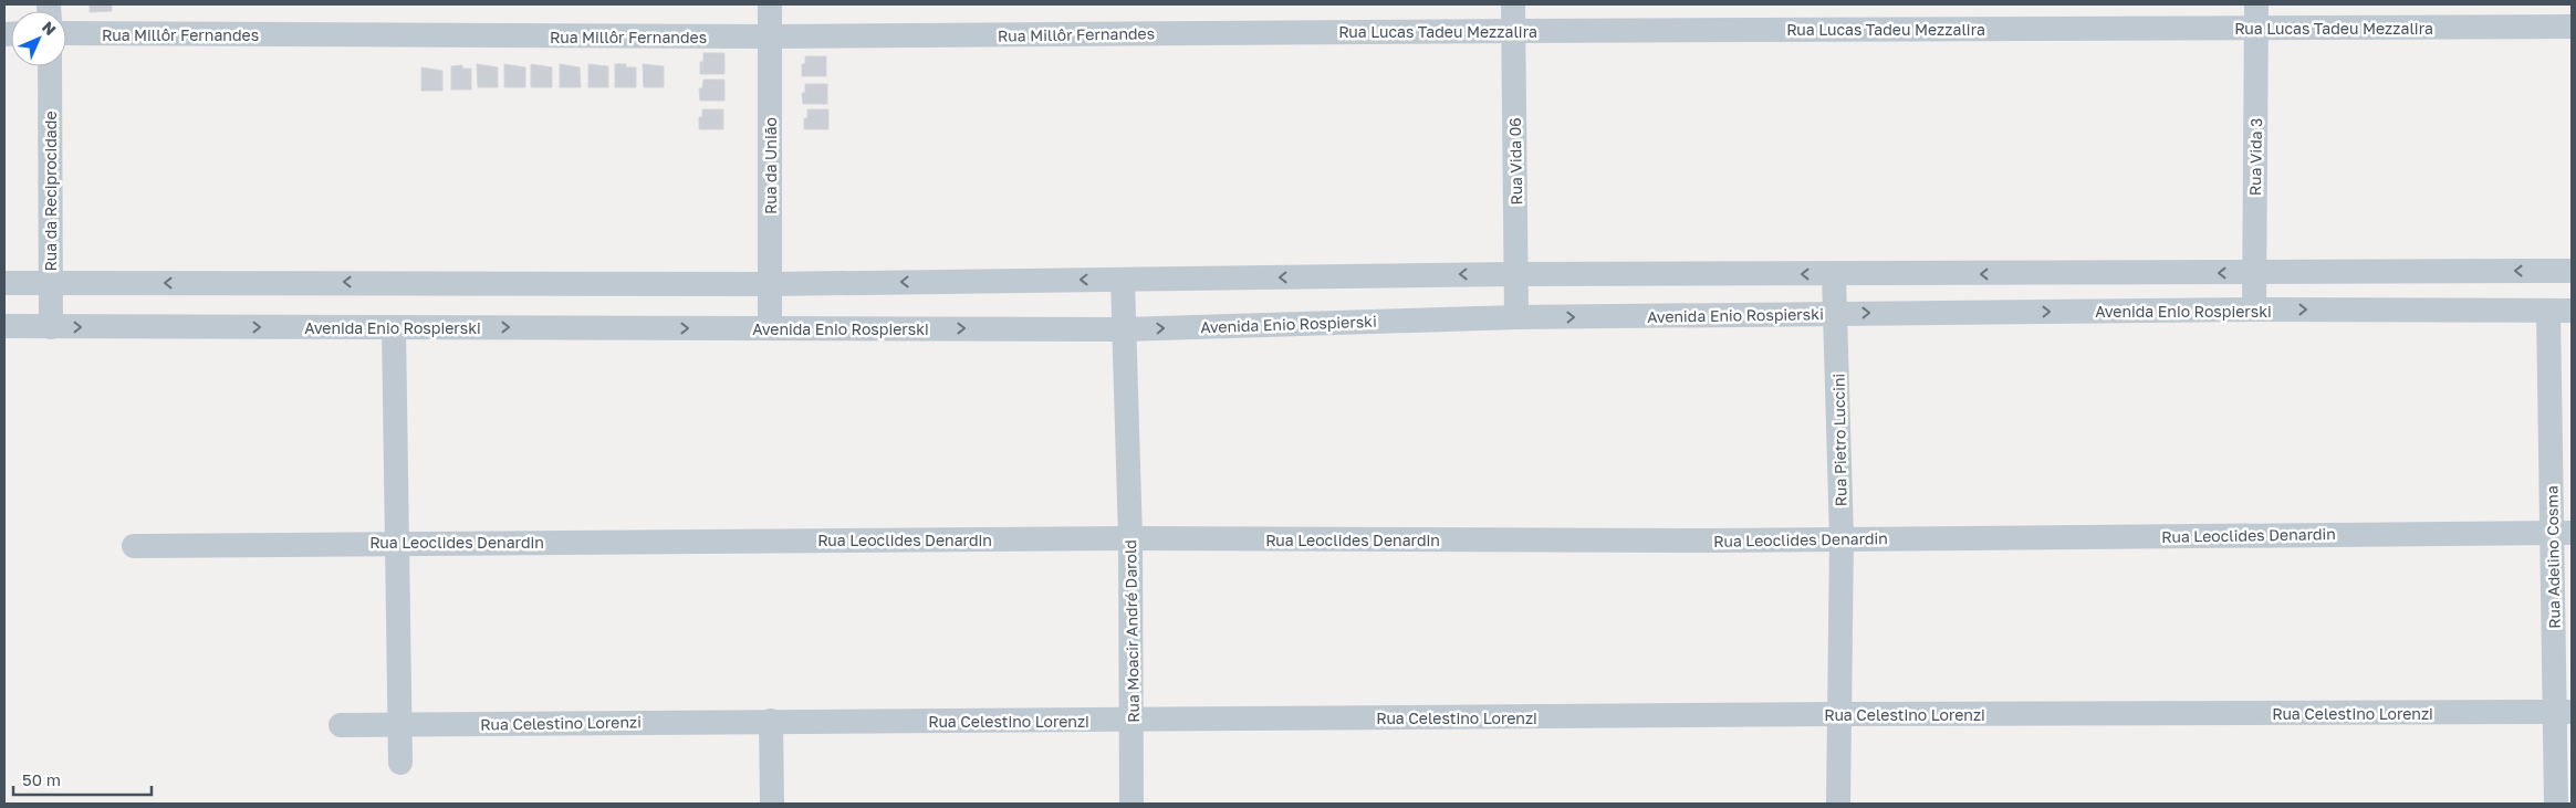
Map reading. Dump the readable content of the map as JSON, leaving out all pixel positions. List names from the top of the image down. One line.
{"streets":{"street":["Rua Lucas Tadeu Mezzalira","Rua Millôr Fernandes","Rua Vida 3","Rua Vida 06","Rua da União","Rua da Reciprocidade","Avenida Enio Rospierski","Rua Pietro Luccini","Rua Leoclides Denardin","Rua Adelino Cosma","Rua Moacir André Darold","Rua Celestino Lorenzi"]},"crossings":[["Rua Lucas Tadeu Mezzalira","Rua Millôr Fernandes"],["Rua Lucas Tadeu Mezzalira","Rua Vida 3"],["Rua Lucas Tadeu Mezzalira","Rua Vida 06"],["Rua Millôr Fernandes","Rua da União"],["Rua Vida 3","Avenida Enio Rospierski"],["Rua Vida 06","Avenida Enio Rospierski"],["Rua da União","Avenida Enio Rospierski"],["Rua da Reciprocidade","Avenida Enio Rospierski"],["Avenida Enio Rospierski","Rua Pietro Luccini"],["Avenida Enio Rospierski","Rua Adelino Cosma"],["Avenida Enio Rospierski","Rua Moacir André Darold"],["Rua Pietro Luccini","Rua Leoclides Denardin"],["Rua Pietro Luccini","Rua Celestino Lorenzi"],["Rua Leoclides Denardin","Rua Adelino Cosma"],["Rua Leoclides Denardin","Rua Moacir André Darold"],["Rua Adelino Cosma","Rua Celestino Lorenzi"],["Rua Moacir André Darold","Rua Celestino Lorenzi"]],"scale_bar":"50 m","north":"top right"}
